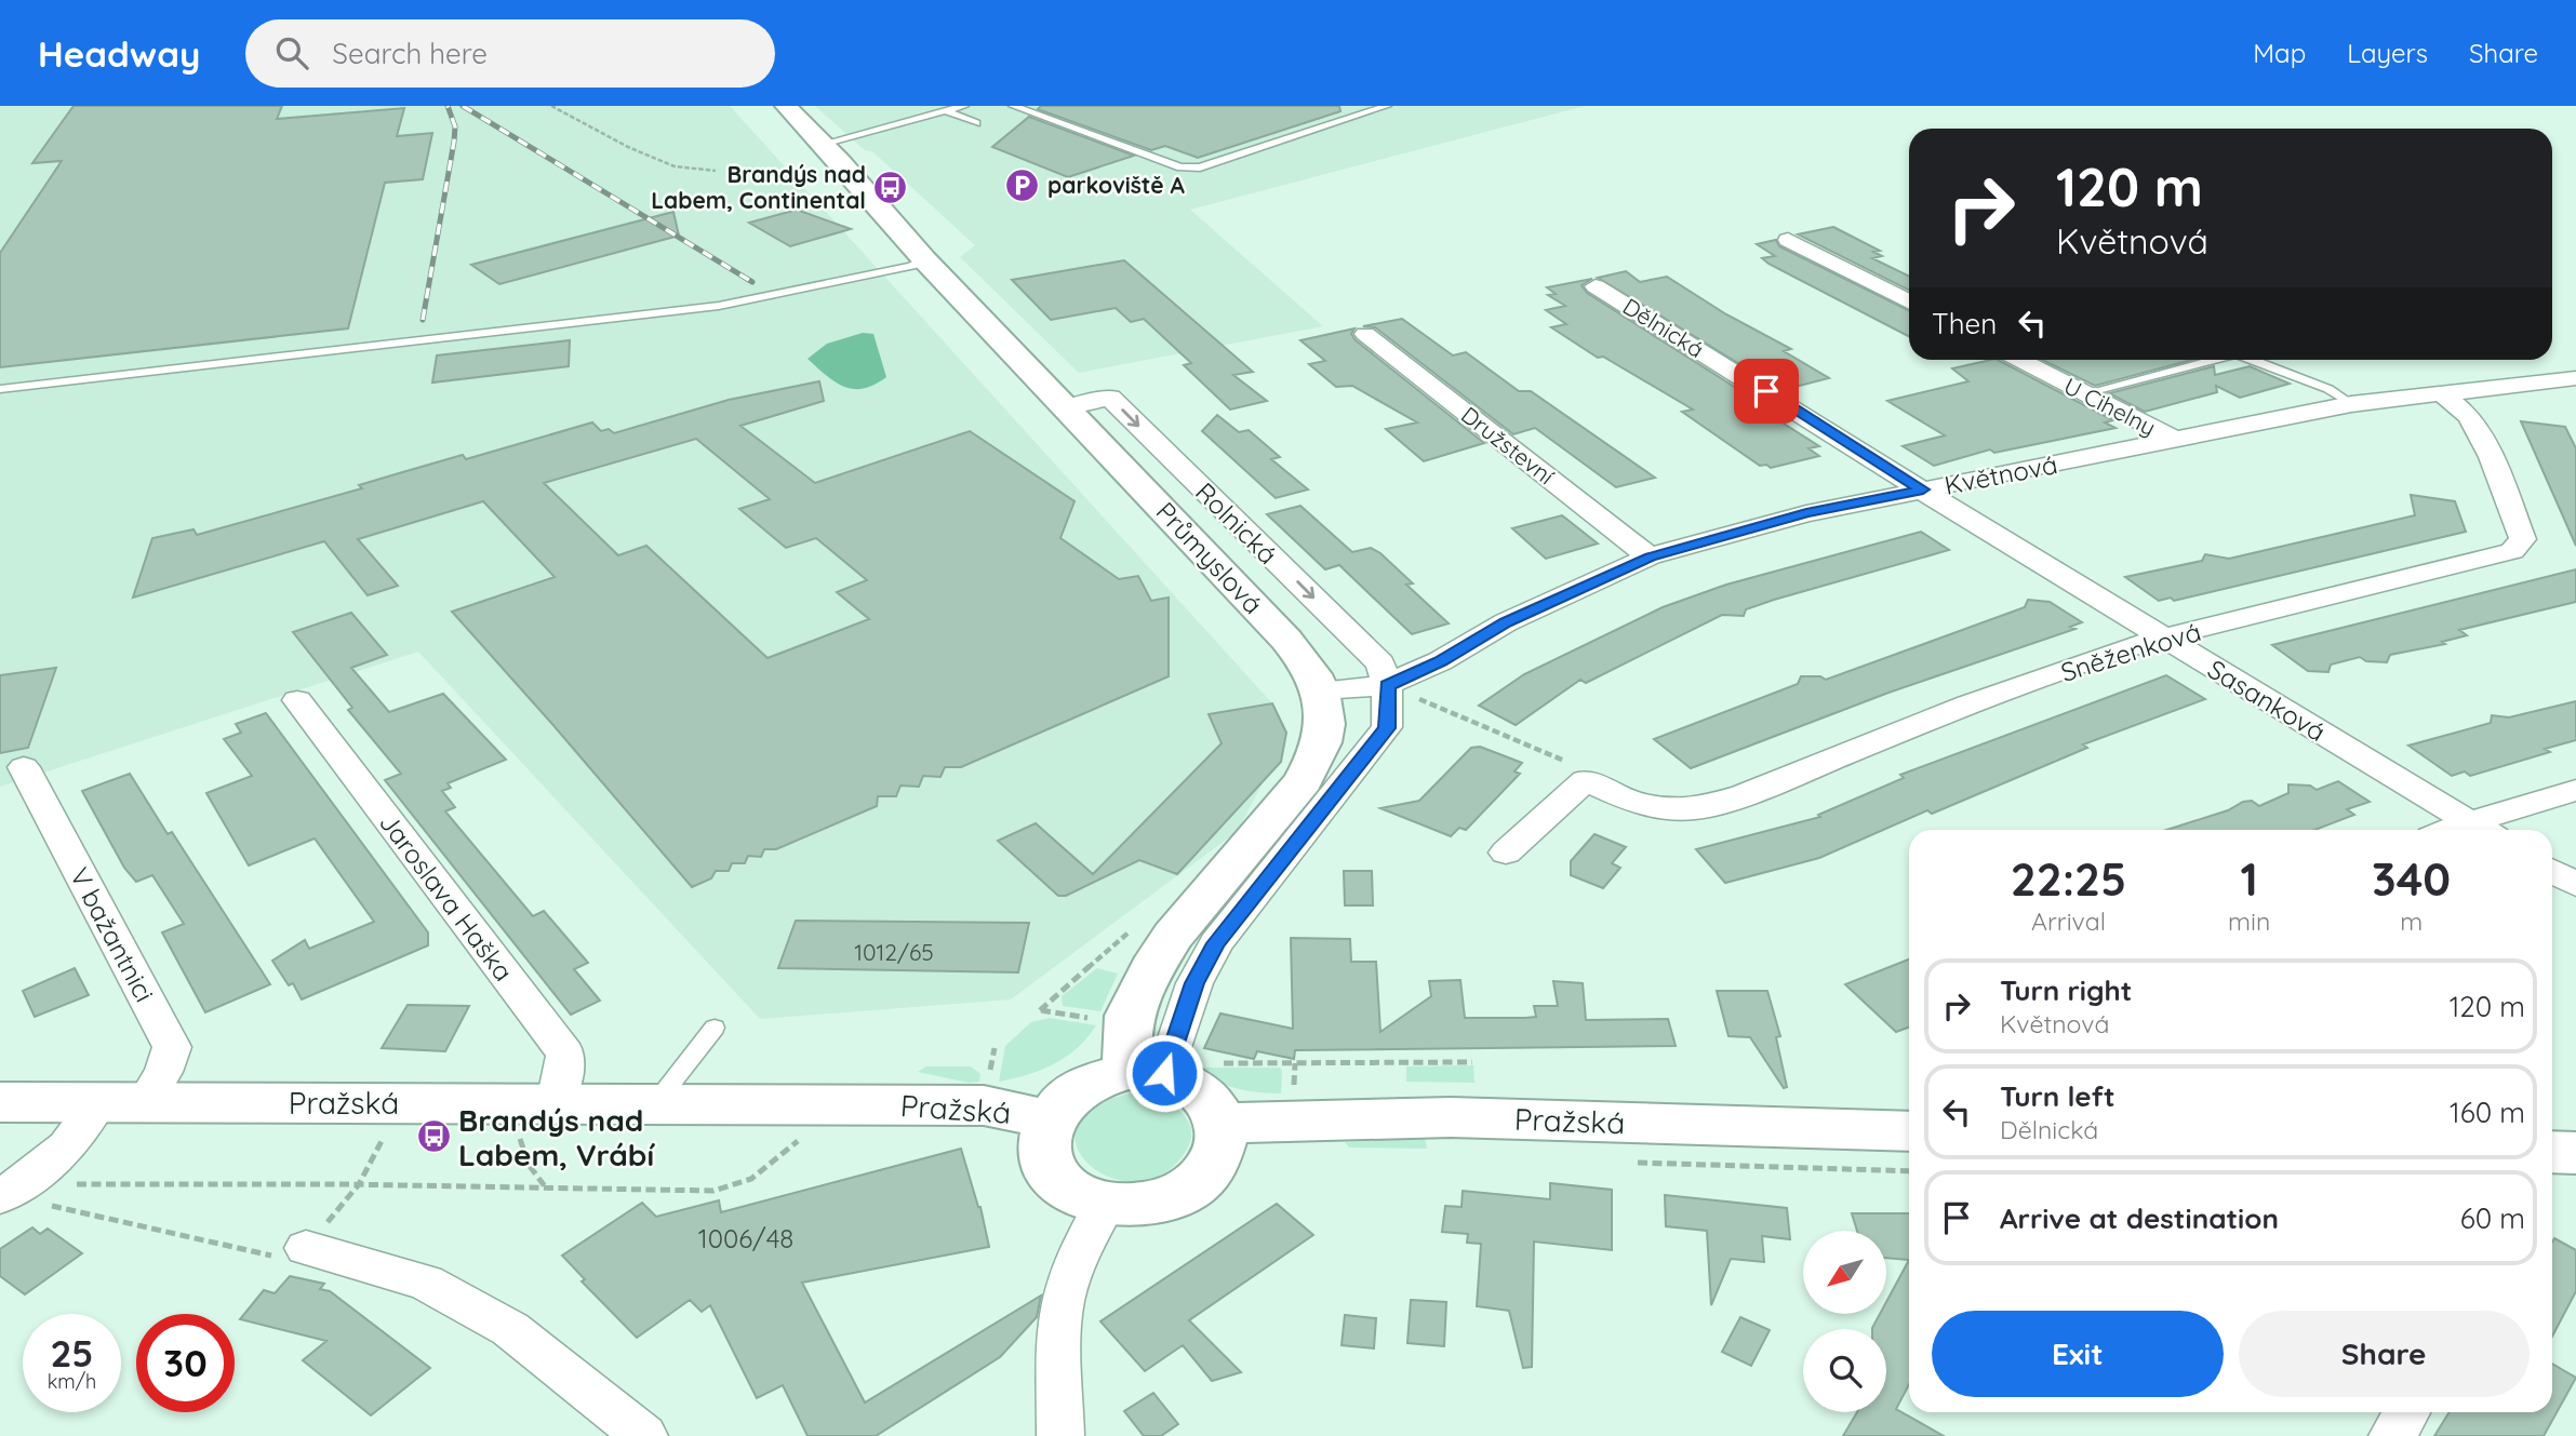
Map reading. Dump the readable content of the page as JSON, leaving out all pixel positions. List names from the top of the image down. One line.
{"streets":{"main road":["Průmyslová","Pražská"],"street":["Dělnická","U Cihelny","Družstevní","Květnová","Rolnická","Sněženková","Sasanková","Jaroslava Haška","V bažantnici"]},"crossings":[["Dělnická","Květnová"],["Dělnická","Sasanková"],["U Cihelny","Květnová"],["Družstevní","Květnová"],["Květnová","Rolnická"],["Květnová","Průmyslová"],["Květnová","Sněženková"],["Květnová","Sasanková"],["Rolnická","Průmyslová"],["Průmyslová","Pražská"],["Sněženková","Sasanková"],["Jaroslava Haška","Pražská"],["V bažantnici","Pražská"]],"one_way":["Rolnická"],"places":{"parking":["parkoviště A"],"bus stop":["Brandýs nad Labem, Continental","Brandýs nad Labem, Vrábí"]},"house_numbers":["1012/65","1006/48"],"north":"bottom left","page":{"header":"Headway","search":"Search here","nav":["Map","Layers","Share"],"turn":["120 m","Květnová"],"then":"Then","eta":["22:25","Arrival","1","min","340","m"],"list":[{"name":"Turn right","note":"Květnová","value":"120 m"},{"name":"Turn left","note":"Dělnická","value":"160 m"},{"name":"Arrive at destination","value":"60 m"}],"buttons":["Exit","Share"],"speed":"25 km/h","limit":"30"}}
